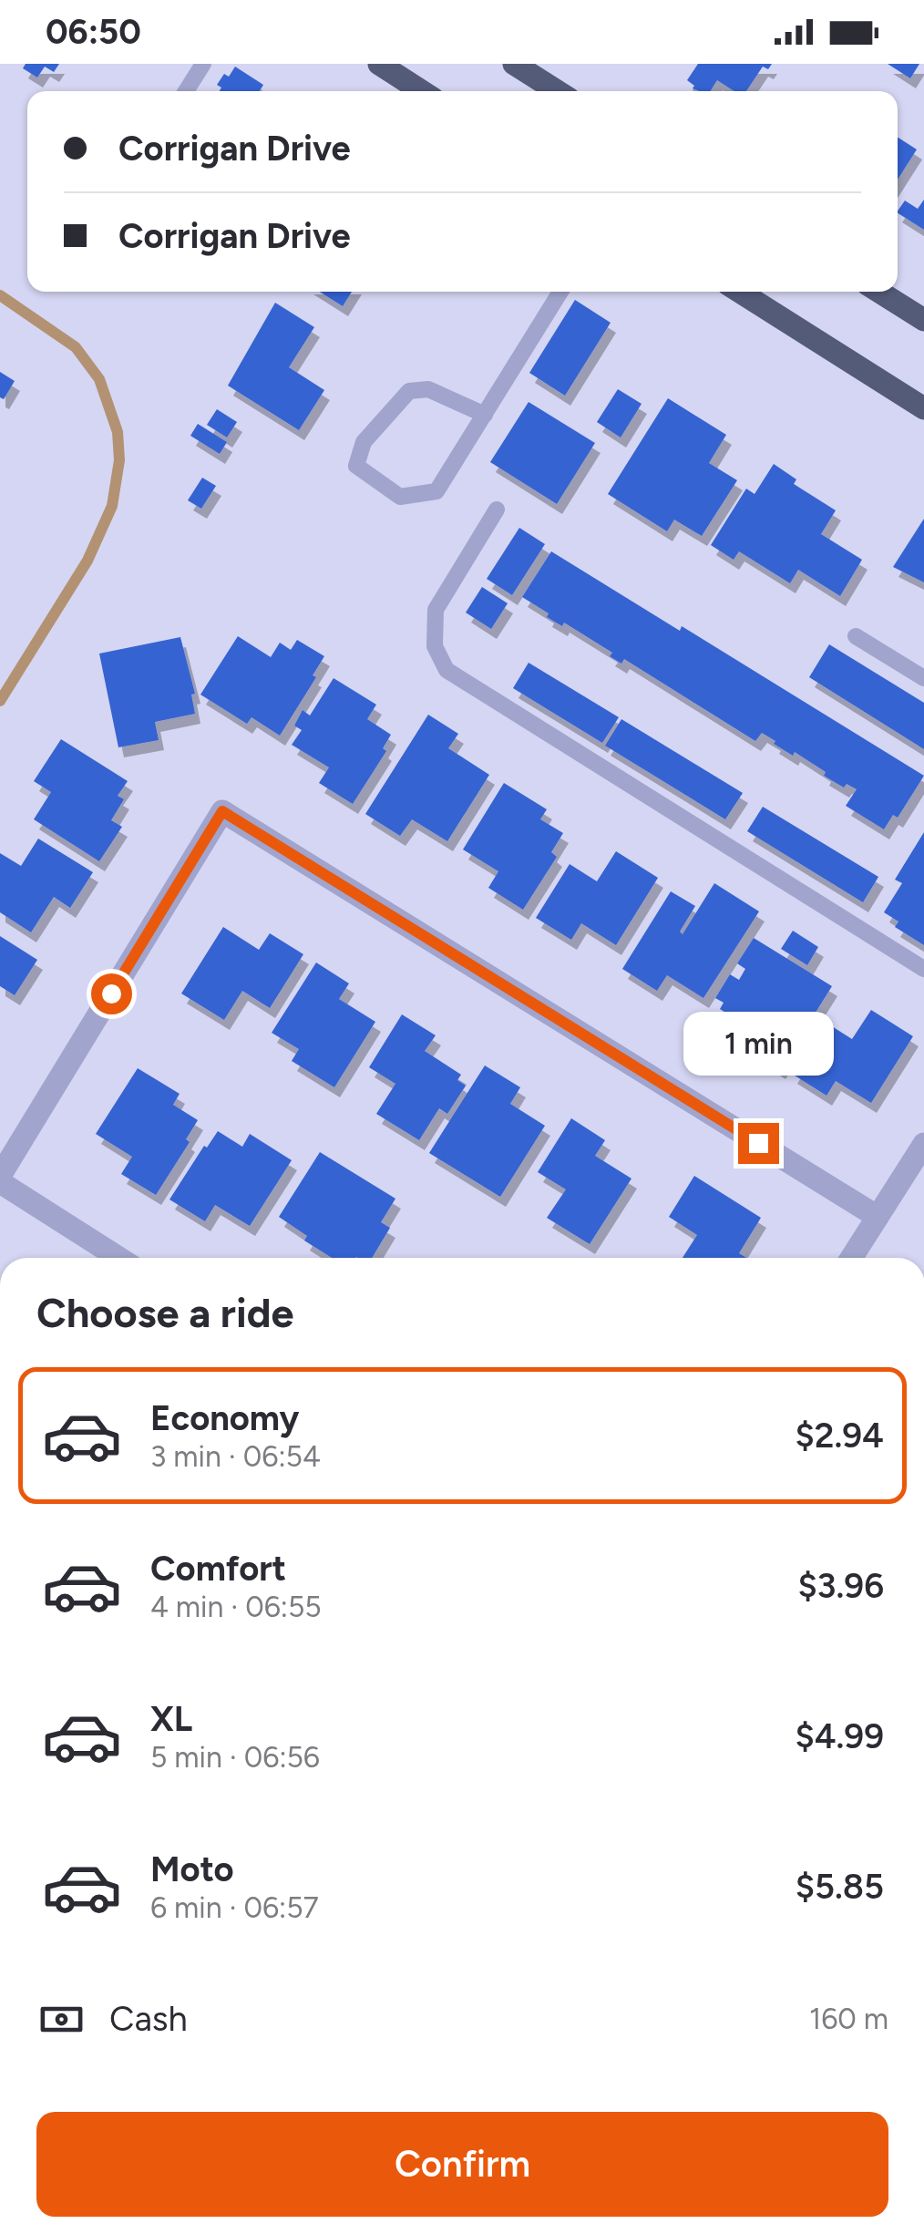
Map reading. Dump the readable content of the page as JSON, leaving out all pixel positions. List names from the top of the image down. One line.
{"page":{"status":"06:50","banner":["Corrigan Drive","Corrigan Drive"],"bubble":"1 min","heading":"Choose a ride","list":[{"name":"Economy","note":"3 min · 06:54","value":"$2.94"},{"name":"Comfort","note":"4 min · 06:55","value":"$3.96"},{"name":"XL","note":"5 min · 06:56","value":"$4.99"},{"name":"Moto","note":"6 min · 06:57","value":"$5.85"}],"pay":["Cash","160 m"],"buttons":"Confirm"}}
